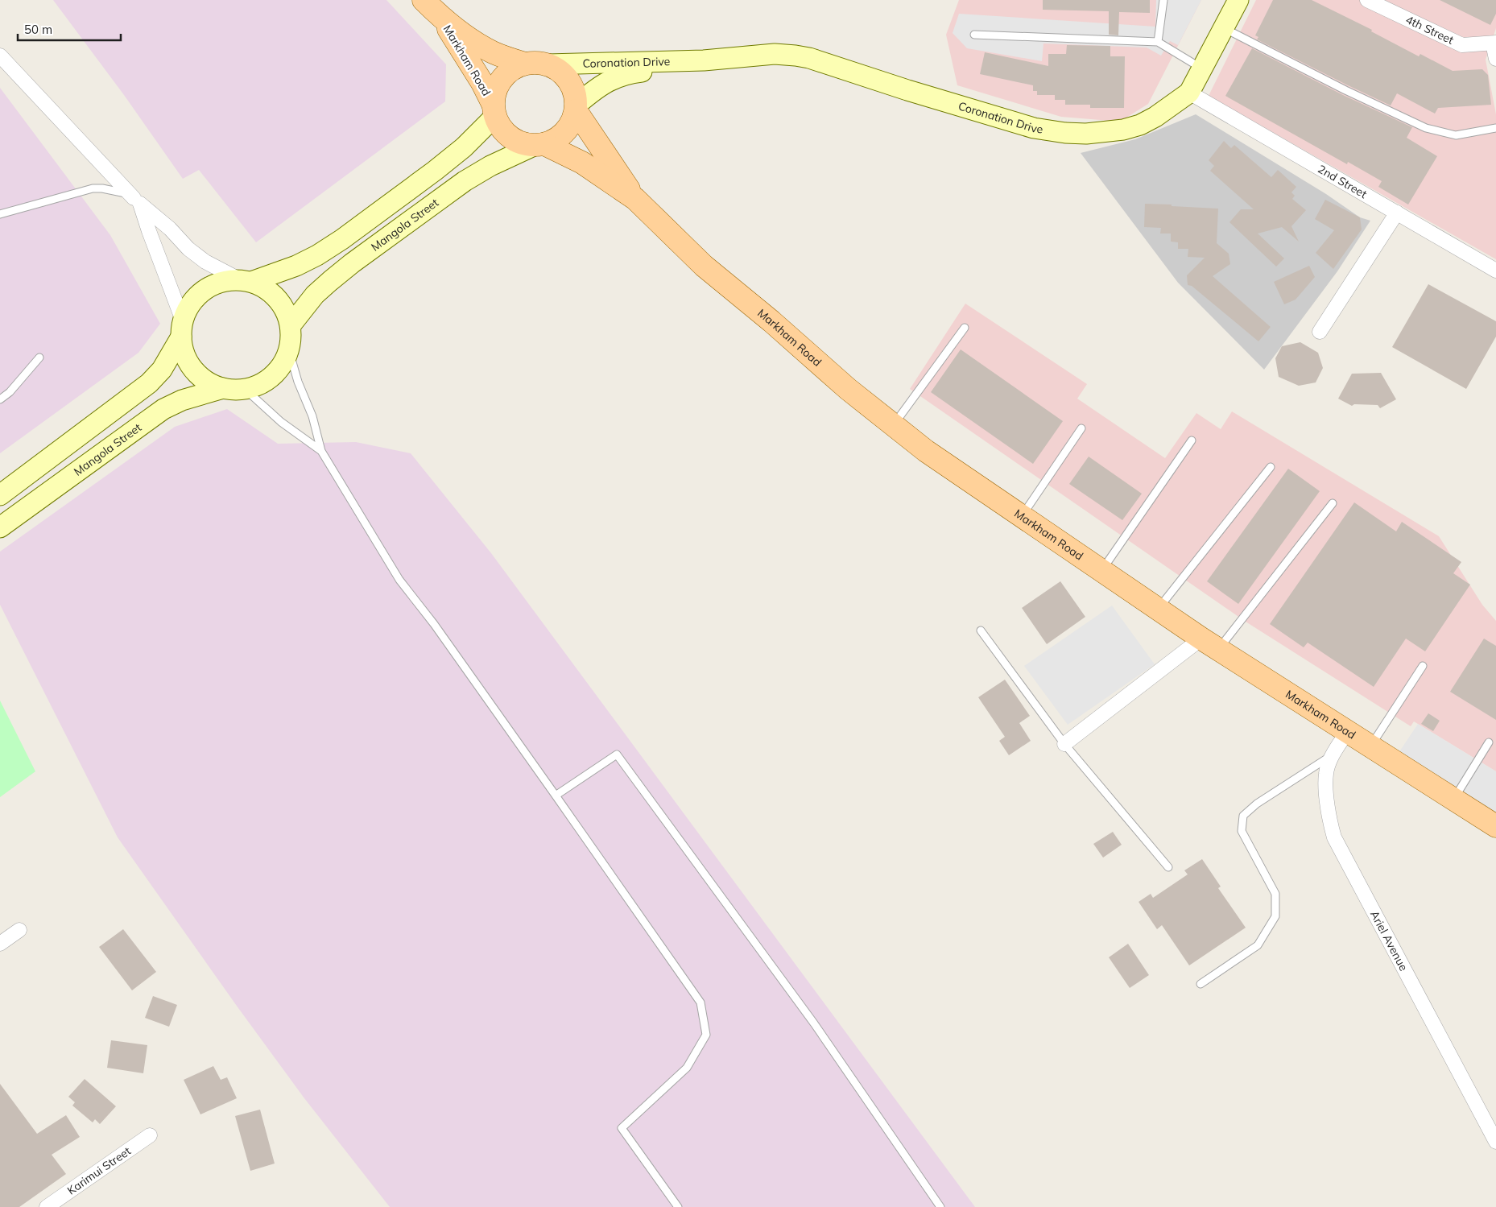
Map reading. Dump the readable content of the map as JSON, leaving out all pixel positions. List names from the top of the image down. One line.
{"streets":{"main road":["Markham Road","Coronation Drive","Mangola Street"],"street":["4th Street","2nd Street","Ariel Avenue","Karimui Street"]},"crossings":[["Markham Road","Coronation Drive"],["Markham Road","Mangola Street"],["Markham Road","Ariel Avenue"],["Coronation Drive","2nd Street"],["Coronation Drive","Mangola Street"]],"scale_bar":"50 m"}
